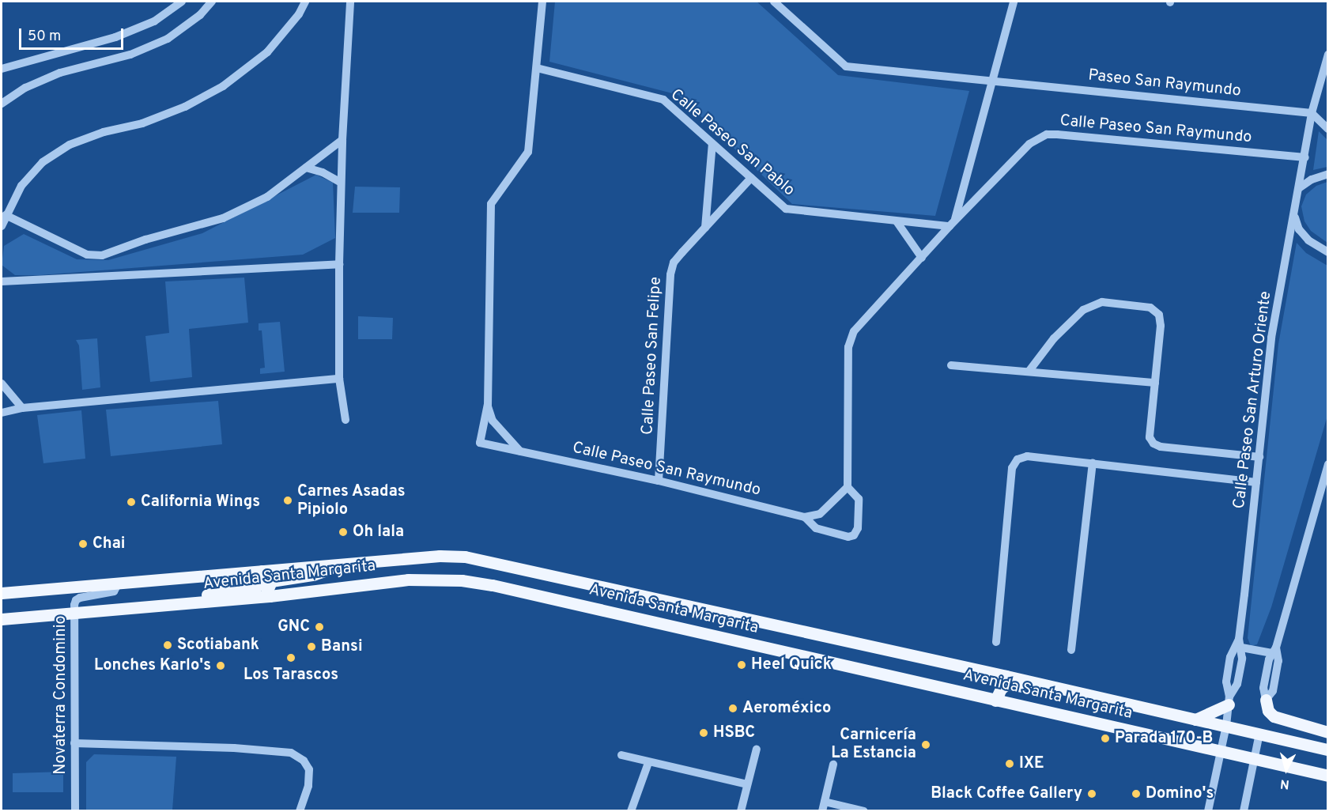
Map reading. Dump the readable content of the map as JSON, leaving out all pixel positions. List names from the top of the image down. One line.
{"streets":{"main road":["Avenida Santa Margarita"],"street":["Paseo San Raymundo","Calle Paseo San Raymundo","Calle Paseo San Pablo","Calle Paseo San Felipe","Calle Paseo San Arturo Oriente","Novaterra Condominio"]},"crossings":[["Paseo San Raymundo","Calle Paseo San Raymundo"],["Paseo San Raymundo","Calle Paseo San Arturo Oriente"],["Calle Paseo San Raymundo","Calle Paseo San Pablo"],["Calle Paseo San Raymundo","Calle Paseo San Felipe"],["Calle Paseo San Raymundo","Calle Paseo San Arturo Oriente"],["Calle Paseo San Pablo","Calle Paseo San Felipe"],["Calle Paseo San Arturo Oriente","Avenida Santa Margarita"],["Avenida Santa Margarita","Novaterra Condominio"]],"places":["Carnes Asadas Pipiolo","California Wings","Oh lala","Chai","GNC","Scotiabank","Bansi","Los Tarascos","Heel Quick","Lonches Karlo's","Aeroméxico","HSBC","Parada 170-B","Carnicería La Estancia","IXE","Black Coffee Gallery","Domino's"],"scale_bar":"50 m","north":"bottom"}
